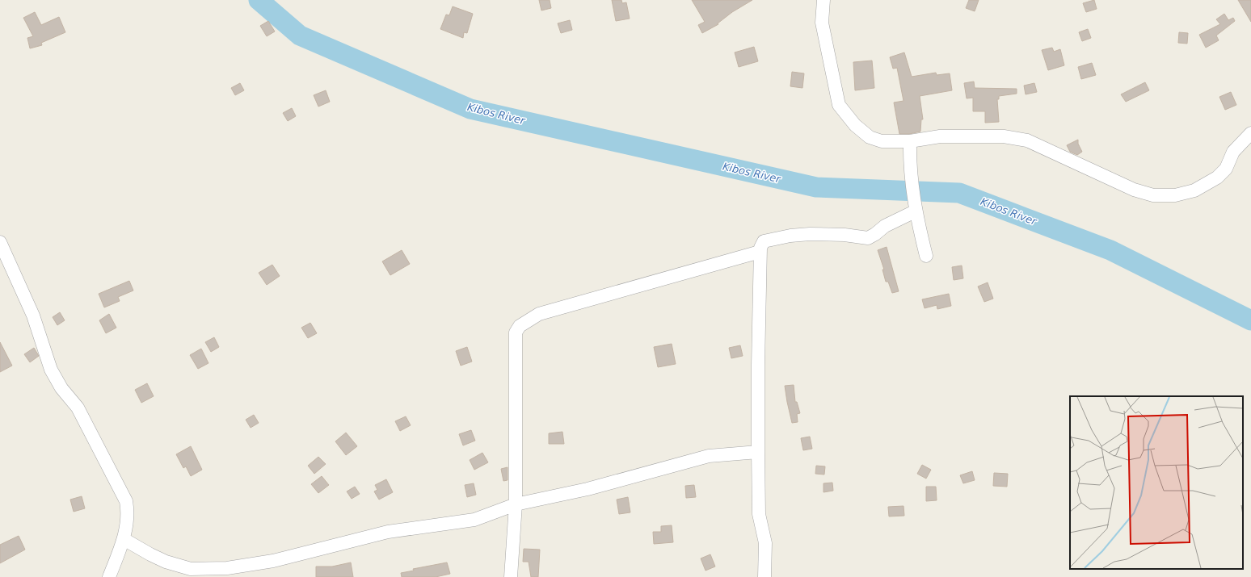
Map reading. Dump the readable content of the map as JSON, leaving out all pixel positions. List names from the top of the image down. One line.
{"water":["Kibos River"]}
